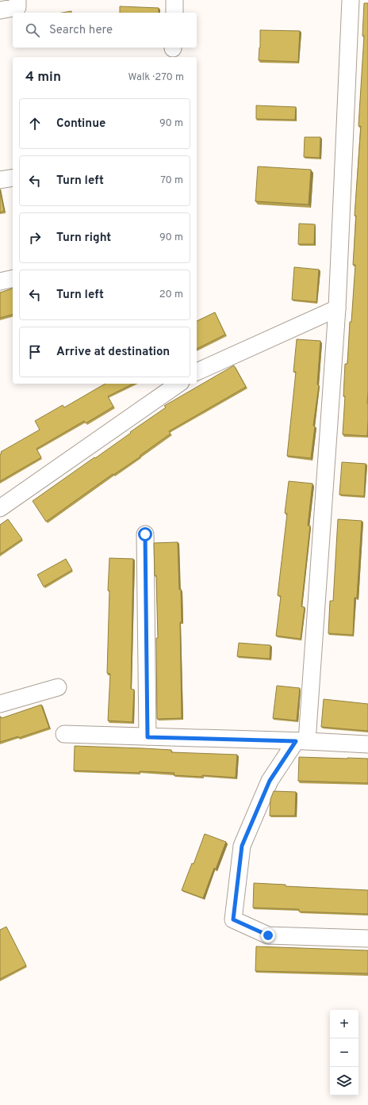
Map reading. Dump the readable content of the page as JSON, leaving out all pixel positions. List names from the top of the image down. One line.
{"page":{"search":"Search here","heading":["4 min","Walk · 270 m"],"list":[["Continue","90 m"],["Turn left","70 m"],["Turn right","90 m"],["Turn left","20 m"],"Arrive at destination"],"map_buttons":["+","−"]}}
